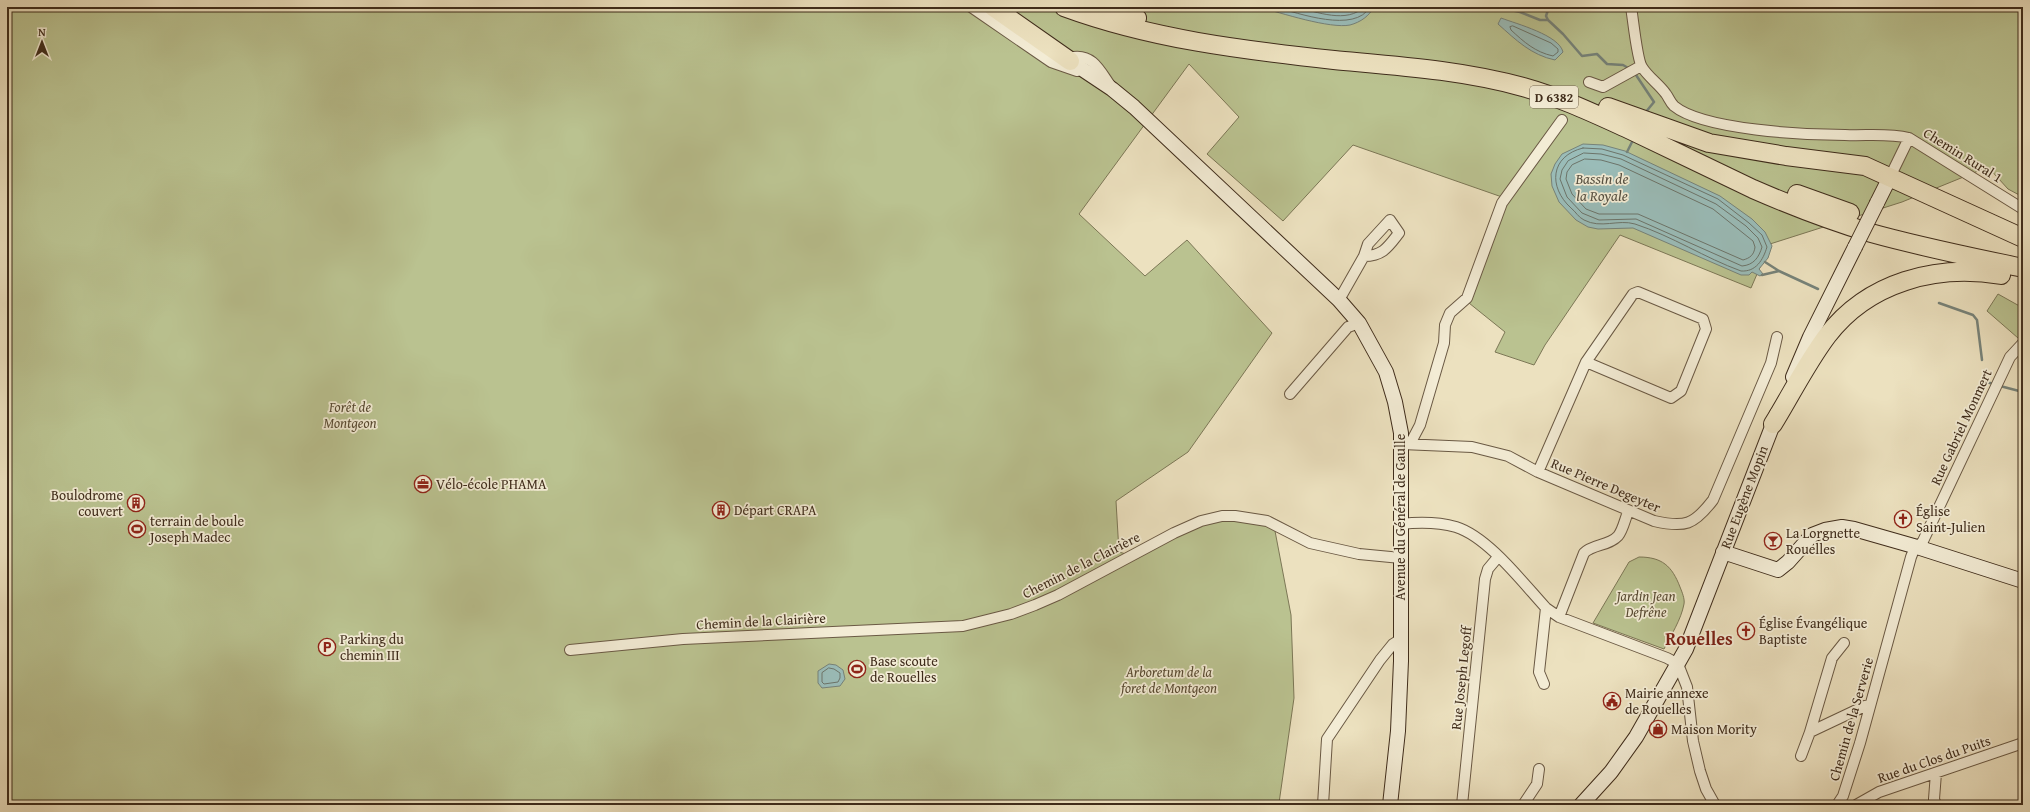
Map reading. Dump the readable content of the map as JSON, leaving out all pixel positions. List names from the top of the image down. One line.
{"streets":{"highway":["D 6382"],"street":["Chemin Rural 1","Rue Gabriel Monmert","Rue Pierre Degeyter","Rue Eugène Mopin","Avenue du Général de Gaulle","Chemin de la Clairière","Rue Joseph Legoff","Chemin de la Serverie","Rue du Clos du Puits"]},"crossings":[["Rue Gabriel Monmert","Chemin de la Serverie"],["Rue Pierre Degeyter","Avenue du Général de Gaulle"],["Avenue du Général de Gaulle","Chemin de la Clairière"]],"districts":["Rouelles"],"water":["Bassin de la Royale"],"parks":["Forêt de Montgeon","Jardin Jean Defrêne","Arboretum de la foret de Montgeon"],"places":{"office":["Vélo-école PHAMA"],"building":["Boulodrome couvert","Départ CRAPA"],"church":["Église Saint-Julien","Église Évangélique Baptiste"],"sports":["terrain de boule Joseph Madec","Base scoute de Rouelles"],"bar":["La Lorgnette Rouelles"],"parking":["Parking du chemin III"],"public building":["Mairie annexe de Rouelles"],"shop":["Maison Mority"]},"north":"top"}
